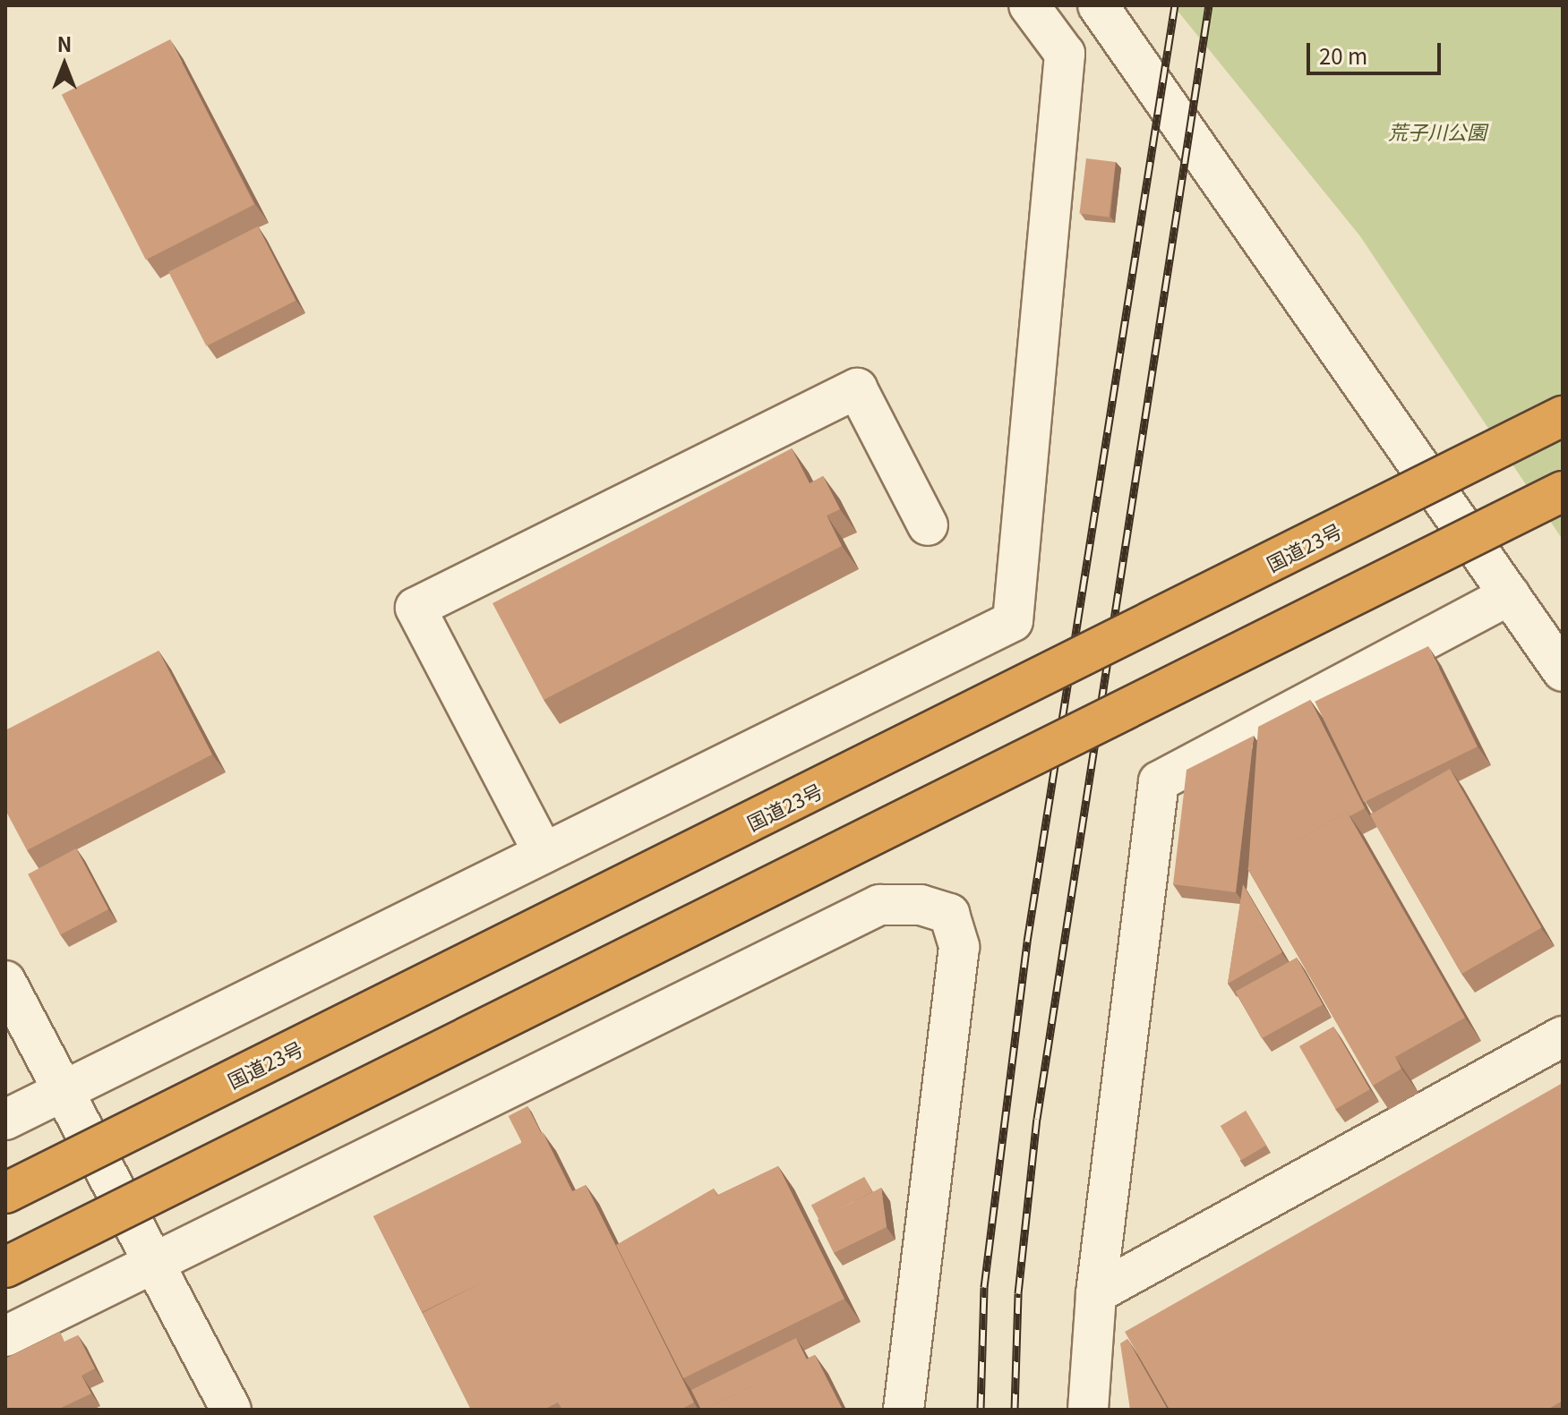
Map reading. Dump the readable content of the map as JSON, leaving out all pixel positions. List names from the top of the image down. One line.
{"streets":{"highway":["国道23号"]},"parks":["荒子川公園"],"scale_bar":"20 m","north":"top"}
